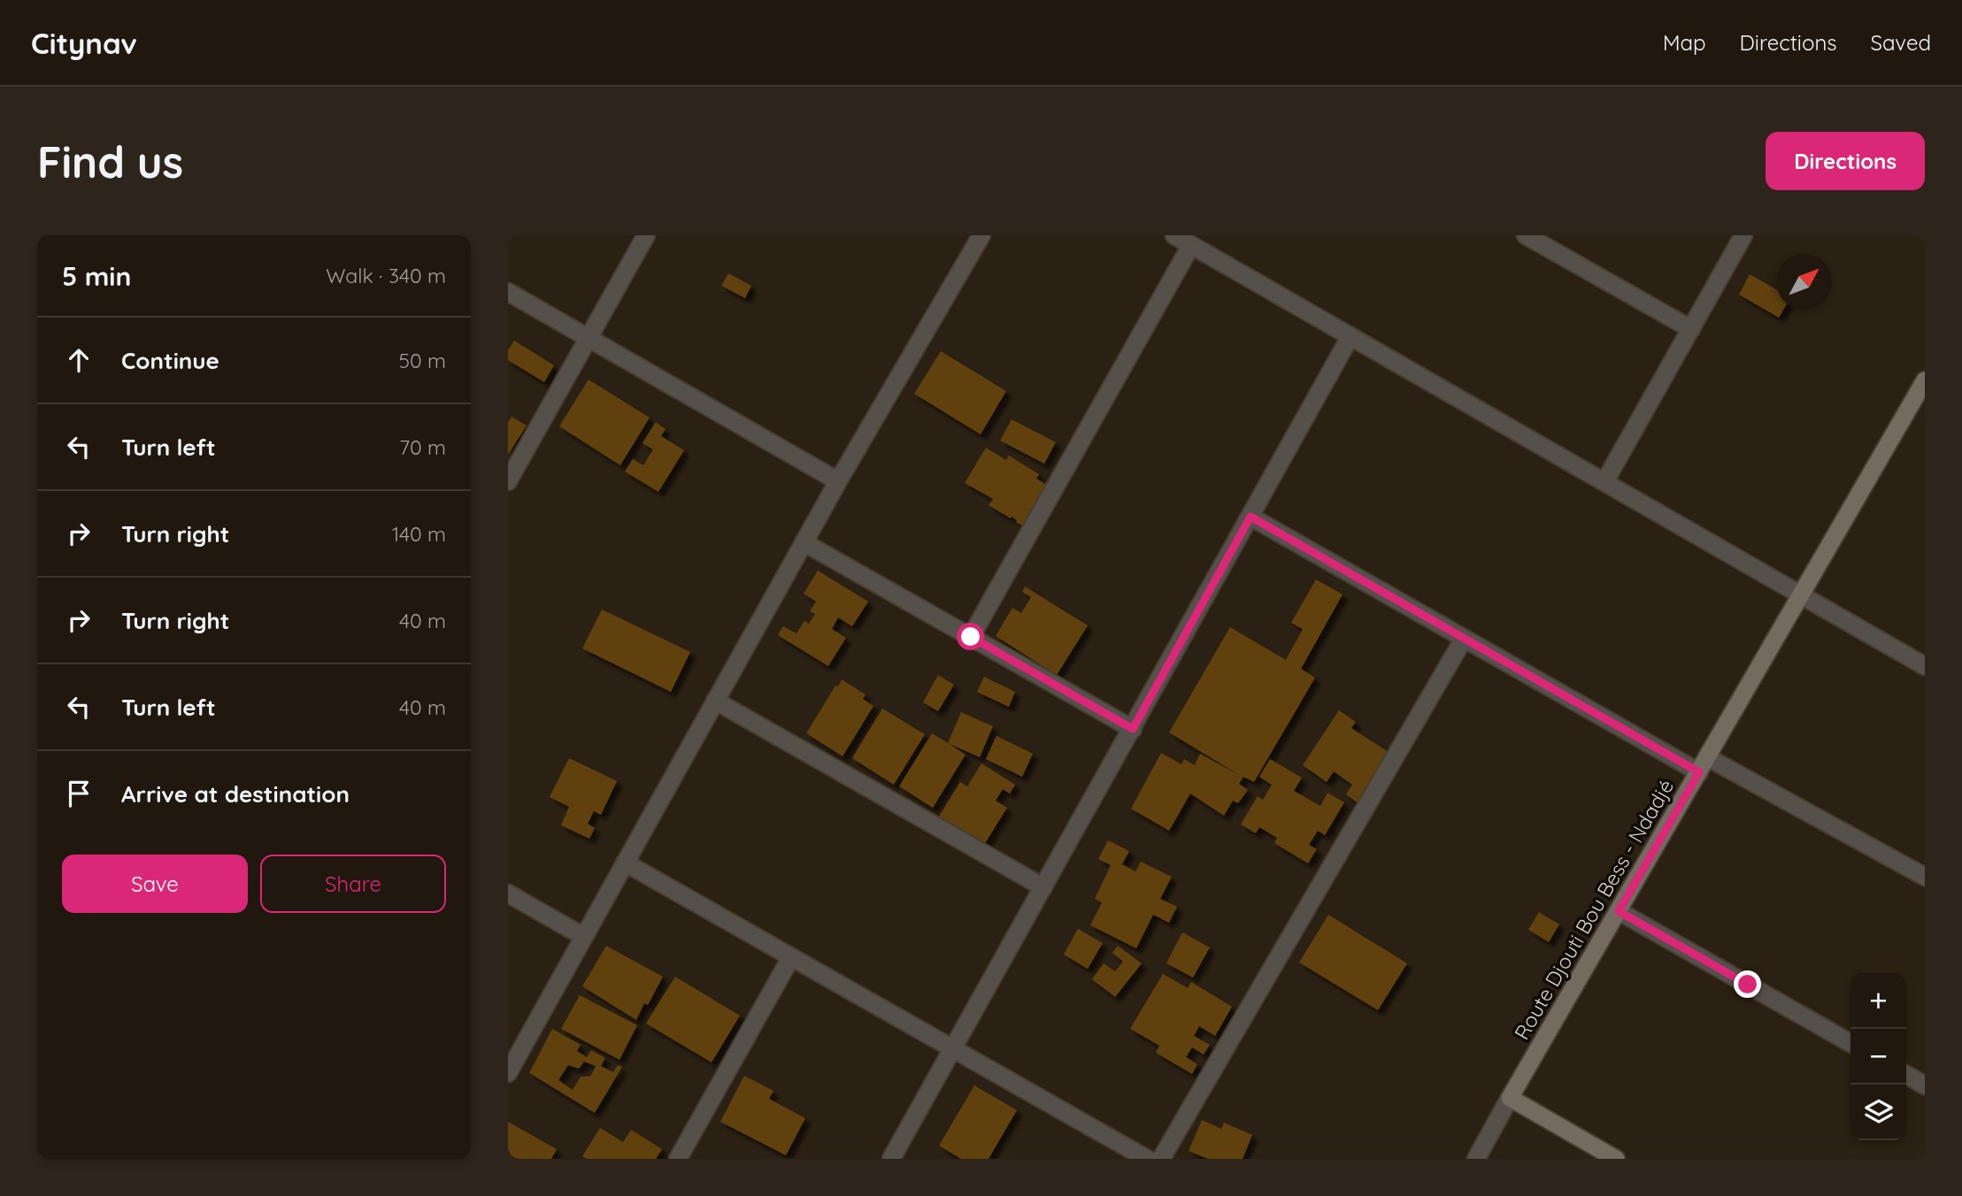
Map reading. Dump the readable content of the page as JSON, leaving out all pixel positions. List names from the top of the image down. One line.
{"streets":{"main road":["Route Djouti Bou Bess - Ndadjé"]},"north":"top right","page":{"header":"Citynav","nav":["Map","Directions","Saved"],"buttons":["Directions",["Save","Share"]],"title":"Find us","heading":["5 min","Walk · 340 m"],"list":[["Continue","50 m"],["Turn left","70 m"],["Turn right","140 m"],["Turn right","40 m"],["Turn left","40 m"],"Arrive at destination"],"map_buttons":["+","−"]}}
